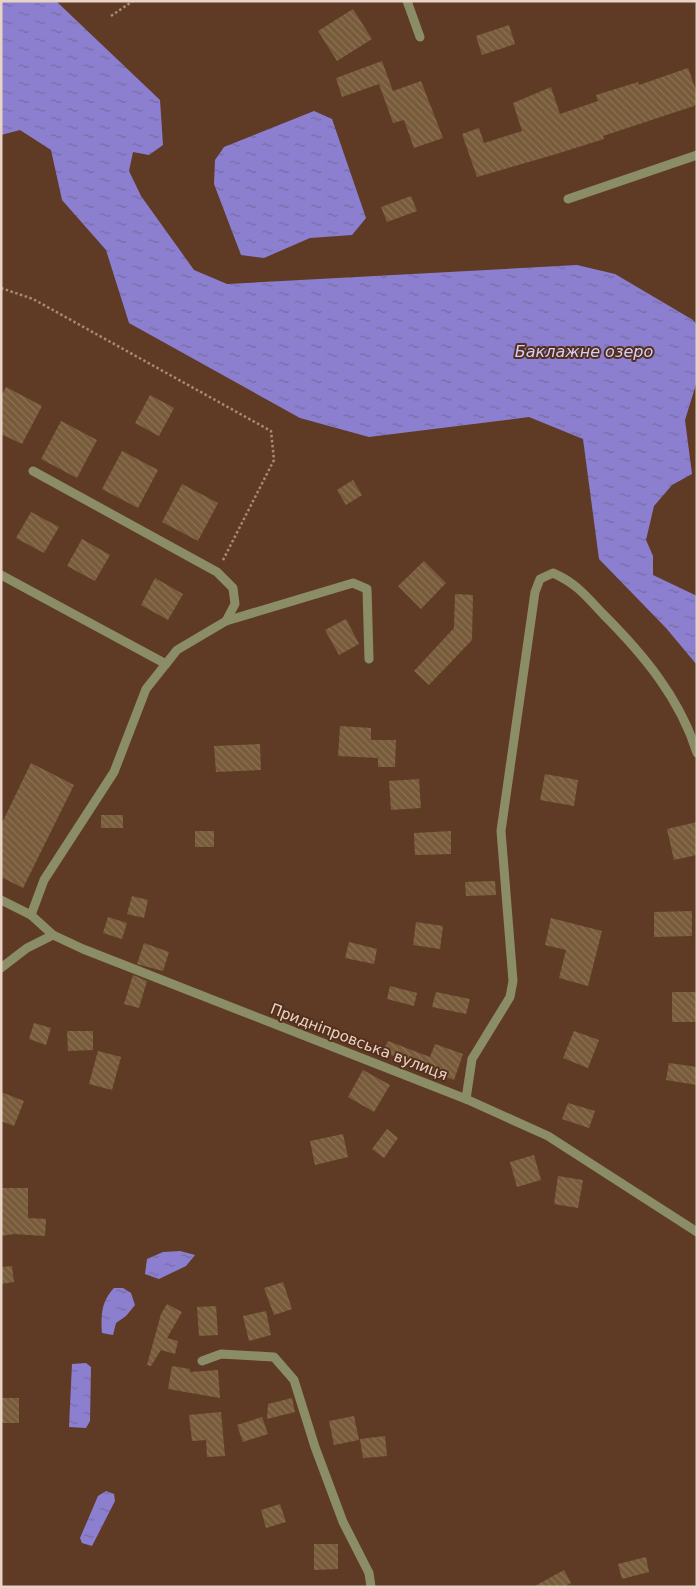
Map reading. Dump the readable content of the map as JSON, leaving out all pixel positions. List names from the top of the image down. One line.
{"streets":{"street":["Придніпровська вулиця"]},"water":["Баклажне озеро"]}
